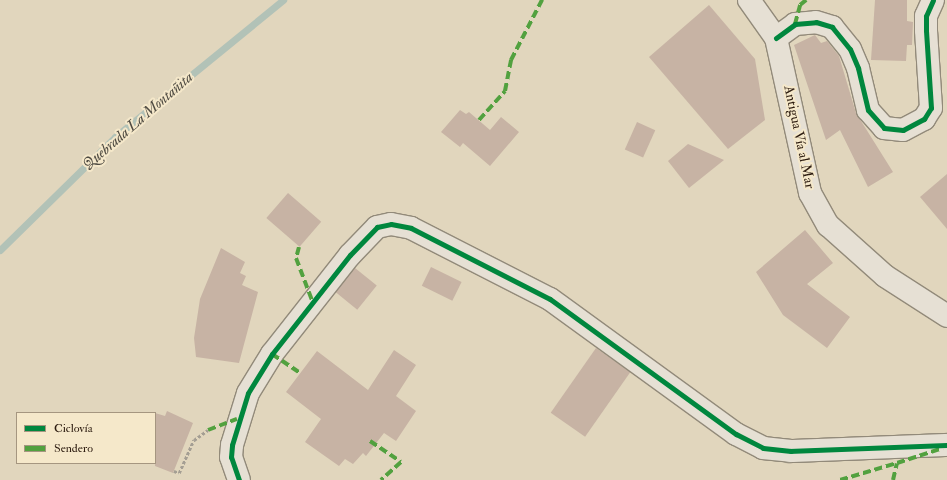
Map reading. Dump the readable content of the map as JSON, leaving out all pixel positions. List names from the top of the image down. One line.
{"streets":{"street":["Antigua Vía al Mar"]},"water":["Quebrada La Montañita"],"legend":["Ciclovía","Sendero"]}
